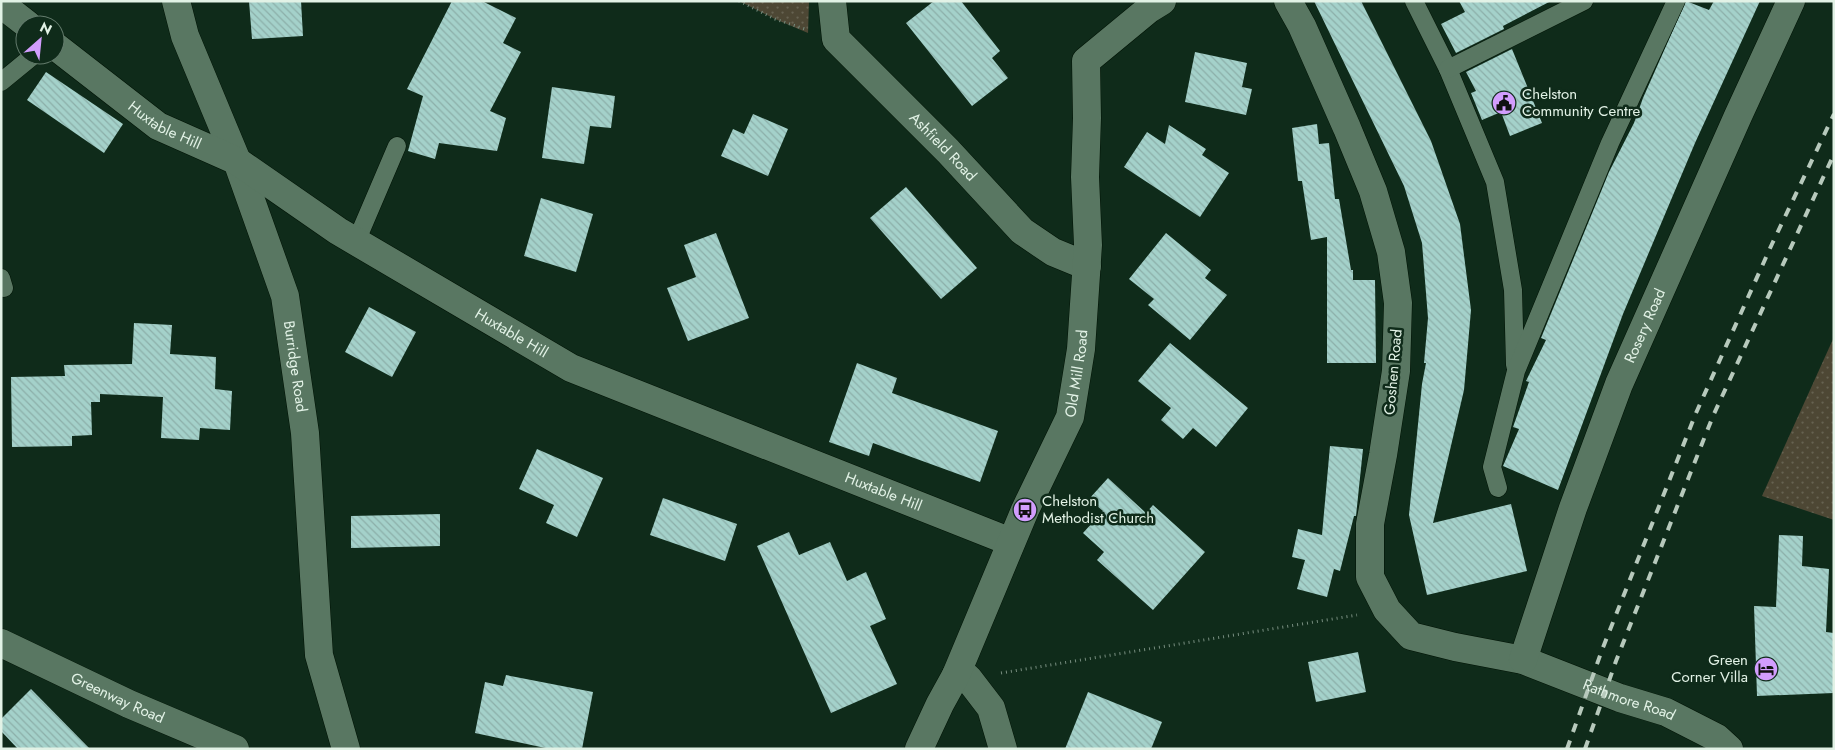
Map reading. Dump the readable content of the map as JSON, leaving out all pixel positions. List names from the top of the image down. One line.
{"streets":{"street":["Huxtable Hill","Ashfield Road","Rosery Road","Burridge Road","Goshen Road","Old Mill Road","Greenway Road","Rathmore Road"]},"crossings":[["Huxtable Hill","Burridge Road"],["Huxtable Hill","Old Mill Road"],["Ashfield Road","Old Mill Road"],["Rosery Road","Goshen Road"],["Rosery Road","Rathmore Road"],["Goshen Road","Rathmore Road"]],"places":{"public building":["Chelston Community Centre"],"bus stop":["Chelston Methodist Church"],"hotel":["Green Corner Villa"]},"north":"top right"}
